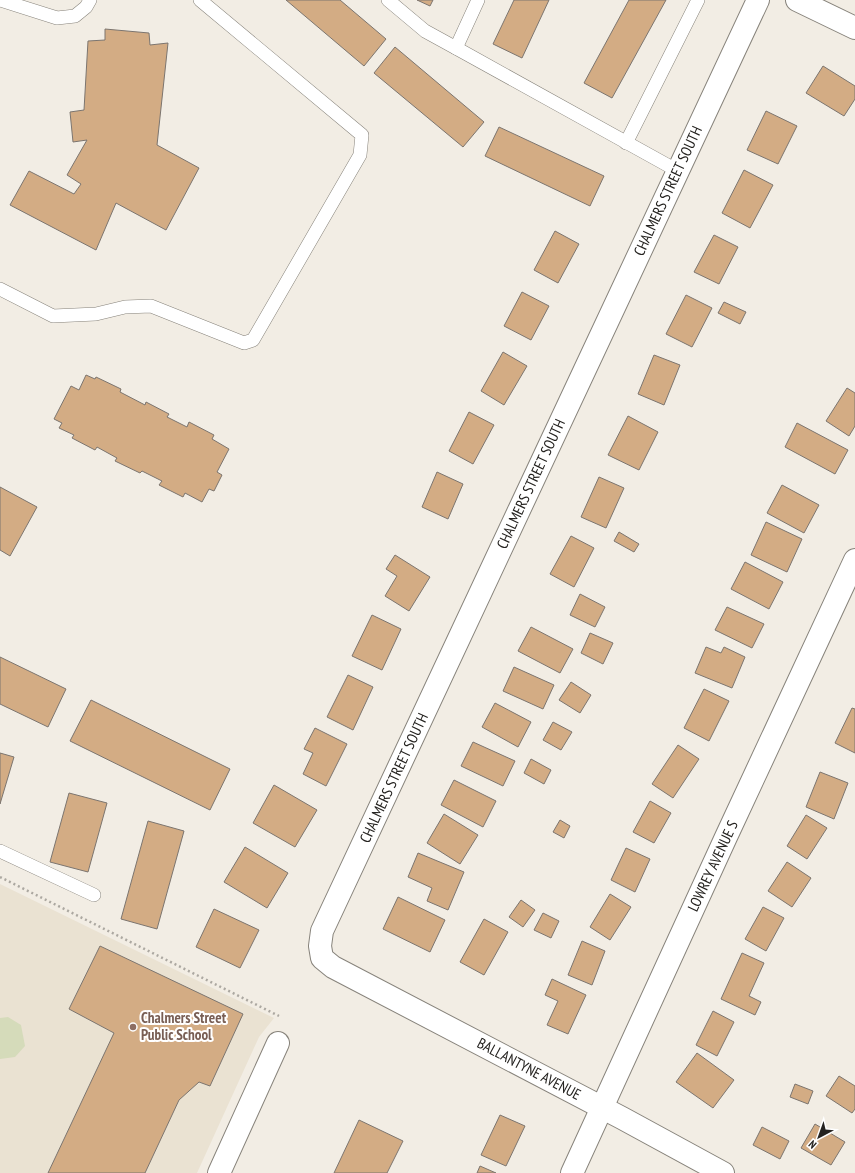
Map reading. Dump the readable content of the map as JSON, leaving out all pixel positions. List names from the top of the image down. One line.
{"streets":{"street":["CHALMERS STREET SOUTH","LOWREY AVENUE S","BALLANTYNE AVENUE"]},"crossings":[["CHALMERS STREET SOUTH","BALLANTYNE AVENUE"],["LOWREY AVENUE S","BALLANTYNE AVENUE"]],"places":["Chalmers Street Public School"],"north":"bottom left"}
